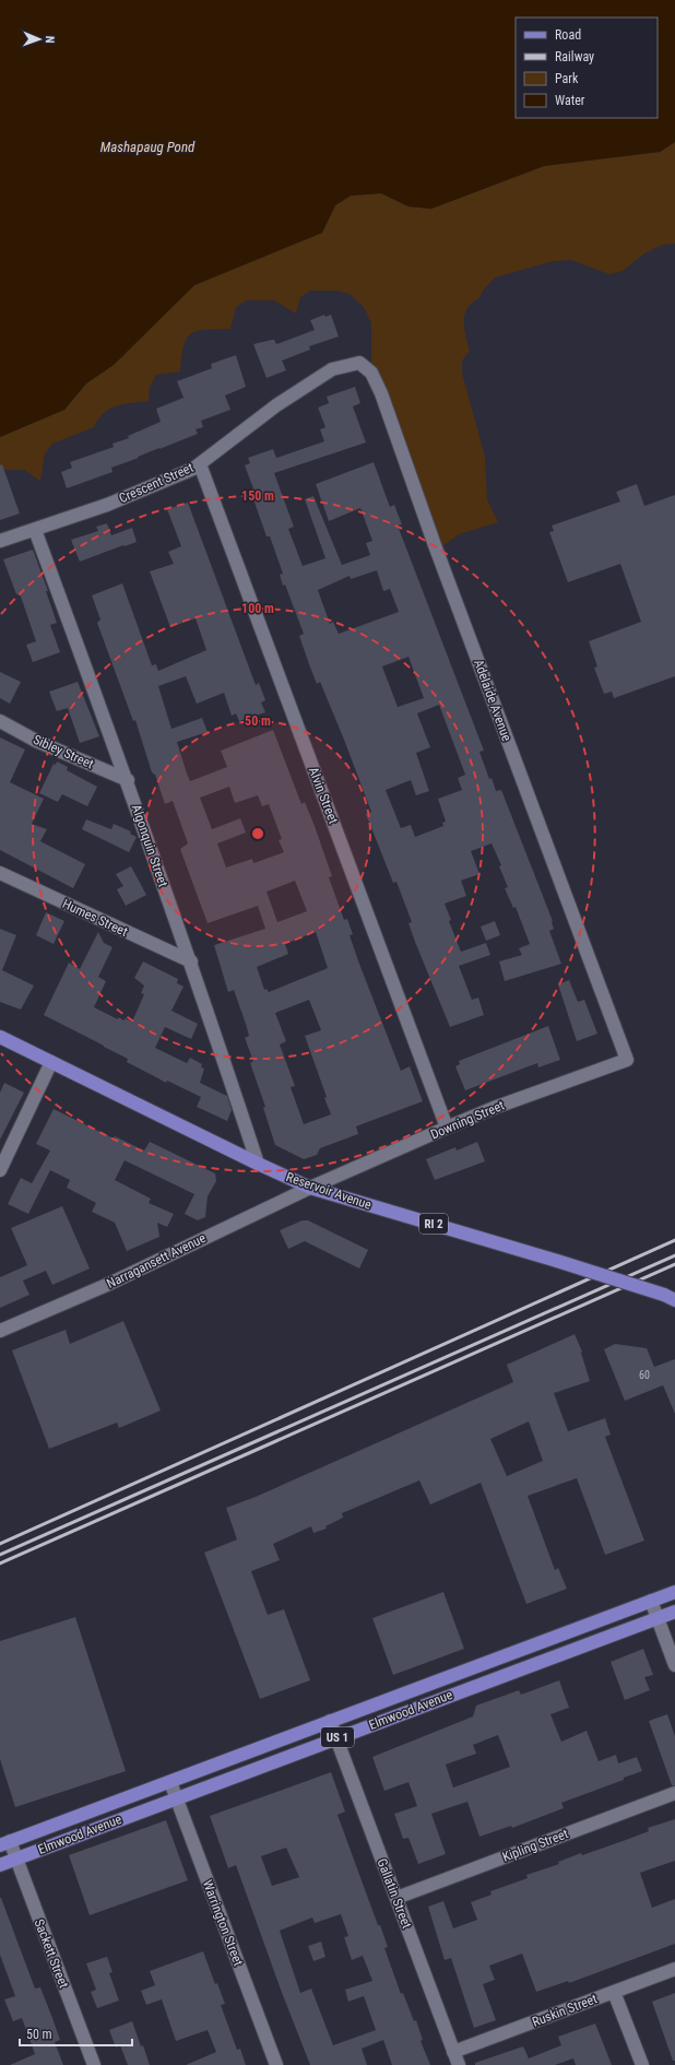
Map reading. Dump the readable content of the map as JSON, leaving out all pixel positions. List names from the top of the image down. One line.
{"streets":{"main road":["Reservoir Avenue","RI 2","Elmwood Avenue","US 1"],"street":["Crescent Street","Adelaide Avenue","Sibley Street","Alvin Street","Algonquin Street","Humes Street","Downing Street","Narragansett Avenue","Kipling Street","Gallatin Street","Warrington Street","Sackett Street","Ruskin Street"]},"crossings":[["Crescent Street","Adelaide Avenue"],["Crescent Street","Alvin Street"],["Crescent Street","Algonquin Street"],["Adelaide Avenue","Downing Street"],["Sibley Street","Algonquin Street"],["Alvin Street","Downing Street"],["Algonquin Street","Humes Street"],["Algonquin Street","Reservoir Avenue"],["Downing Street","Reservoir Avenue"],["Downing Street","Narragansett Avenue"],["Reservoir Avenue","Narragansett Avenue"],["Elmwood Avenue","Gallatin Street"],["Elmwood Avenue","Warrington Street"],["Elmwood Avenue","Sackett Street"],["Kipling Street","Gallatin Street"],["Gallatin Street","Ruskin Street"]],"water":["Mashapaug Pond"],"house_numbers":["60"],"legend":["Road","Railway","Park","Water"],"scale_bar":"50 m","north":"right","rings":["150 m","100 m","50 m"]}
